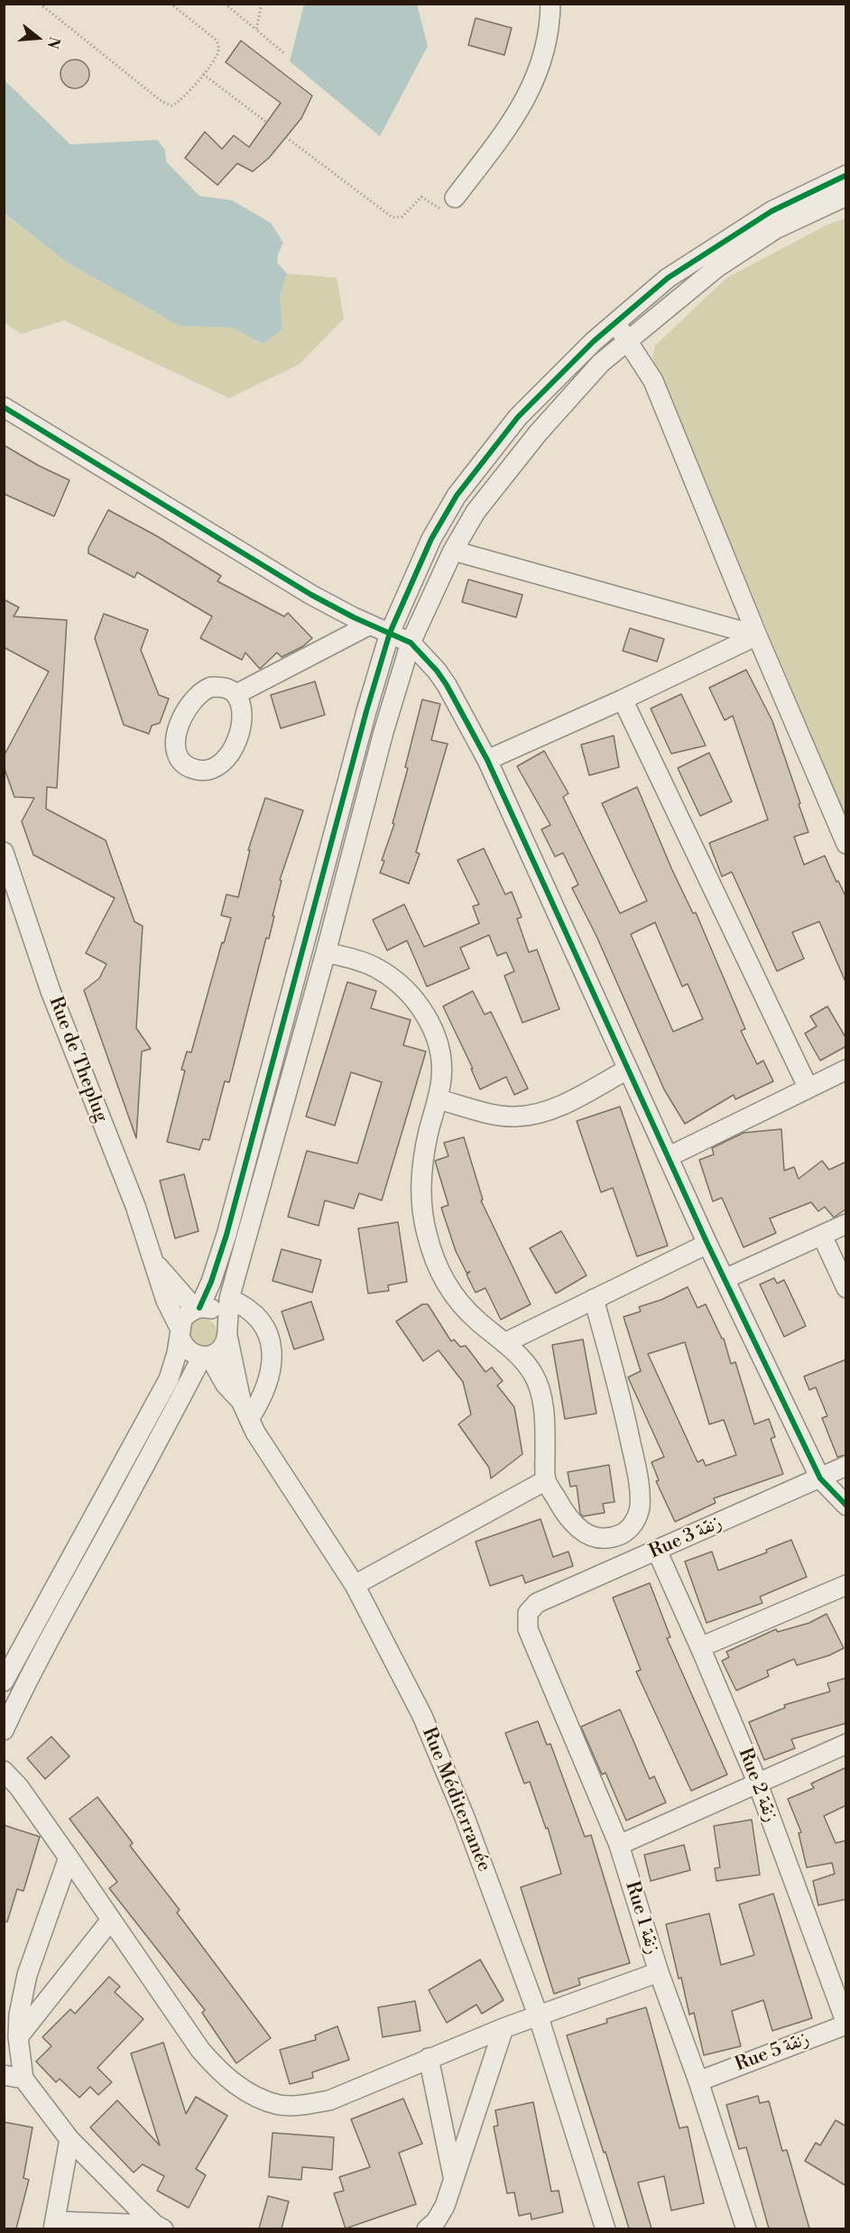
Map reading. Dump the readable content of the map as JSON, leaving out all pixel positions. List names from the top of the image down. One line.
{"streets":{"street":["Rue de Theplug","Rue 3 زنقة","Rue 2 زنقة","Rue Méditerranée","Rue 1 زنقة","Rue 5 زنقة"]},"crossings":[["Rue 3 زنقة","Rue 2 زنقة"],["Rue 3 زنقة","Rue 1 زنقة"],["Rue 2 زنقة","Rue 5 زنقة"],["Rue 1 زنقة","Rue 5 زنقة"]],"north":"right"}
